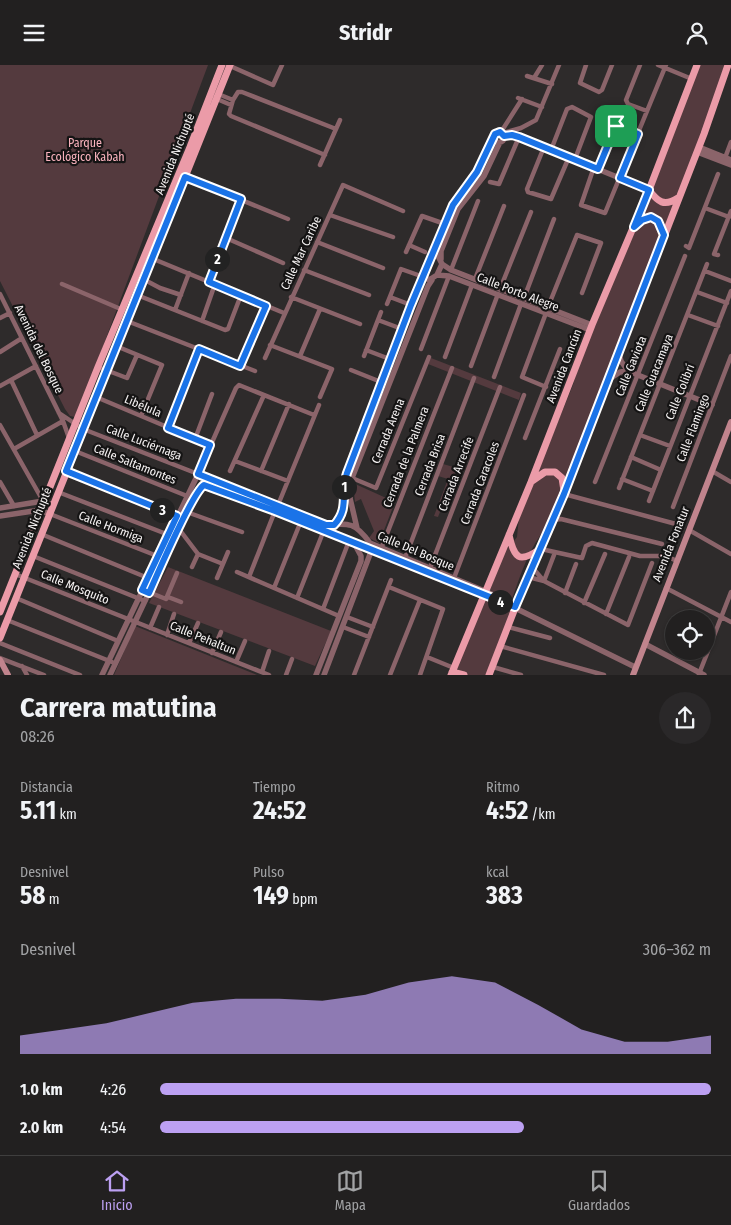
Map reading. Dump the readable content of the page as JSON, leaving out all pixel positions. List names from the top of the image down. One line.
{"streets":{"main road":["Avenida Nichupté","Avenida Cancún","Avenida Fonatur"],"street":["Calle Mar Caribe","Calle Porto Alegre","Avenida del Bosque","Calle Gaviota","Calle Guacamaya","Calle Colibrí","Libélula","Calle Flamingo","Cerrada Arena","Calle Luciérnaga","Cerrada de la Palmera","Calle Saltamontes","Cerrada Brisa","Cerrada Arrecife","Cerrada Caracoles","Calle Hormiga","Calle Del Bosque","Calle Mosquito","Calle Pehaltun"]},"crossings":[["Avenida Nichupté","Avenida del Bosque"],["Avenida Nichupté","Libélula"],["Avenida Nichupté","Calle Luciérnaga"],["Avenida Nichupté","Calle Saltamontes"],["Avenida Nichupté","Calle Hormiga"],["Avenida Nichupté","Calle Mosquito"],["Calle Porto Alegre","Avenida Cancún"],["Avenida del Bosque","Calle Luciérnaga"],["Avenida Cancún","Calle Del Bosque"],["Calle Luciérnaga","Calle Del Bosque"],["Cerrada de la Palmera","Calle Del Bosque"],["Cerrada Brisa","Calle Del Bosque"],["Cerrada Arrecife","Calle Del Bosque"],["Cerrada Caracoles","Calle Del Bosque"],["Avenida Fonatur","Calle Del Bosque"],["Calle Mosquito","Calle Pehaltun"]],"parks":["Parque Ecológico Kabah"],"page":{"header":"Stridr","pins":["2","1","3","4"],"heading":["Carrera matutina","08:26"],"stats":[["Distancia","5.11 km"],["Tiempo","24:52"],["Ritmo","4:52 /km"],["Desnivel","58 m"],["Pulso","149 bpm"],["kcal","383"]],"chart":["Desnivel","306–362 m"],"list":[{"name":"1.0 km","note":"4:26"},{"name":"2.0 km","note":"4:54"}],"tabs":["Inicio","Mapa","Guardados"]}}
